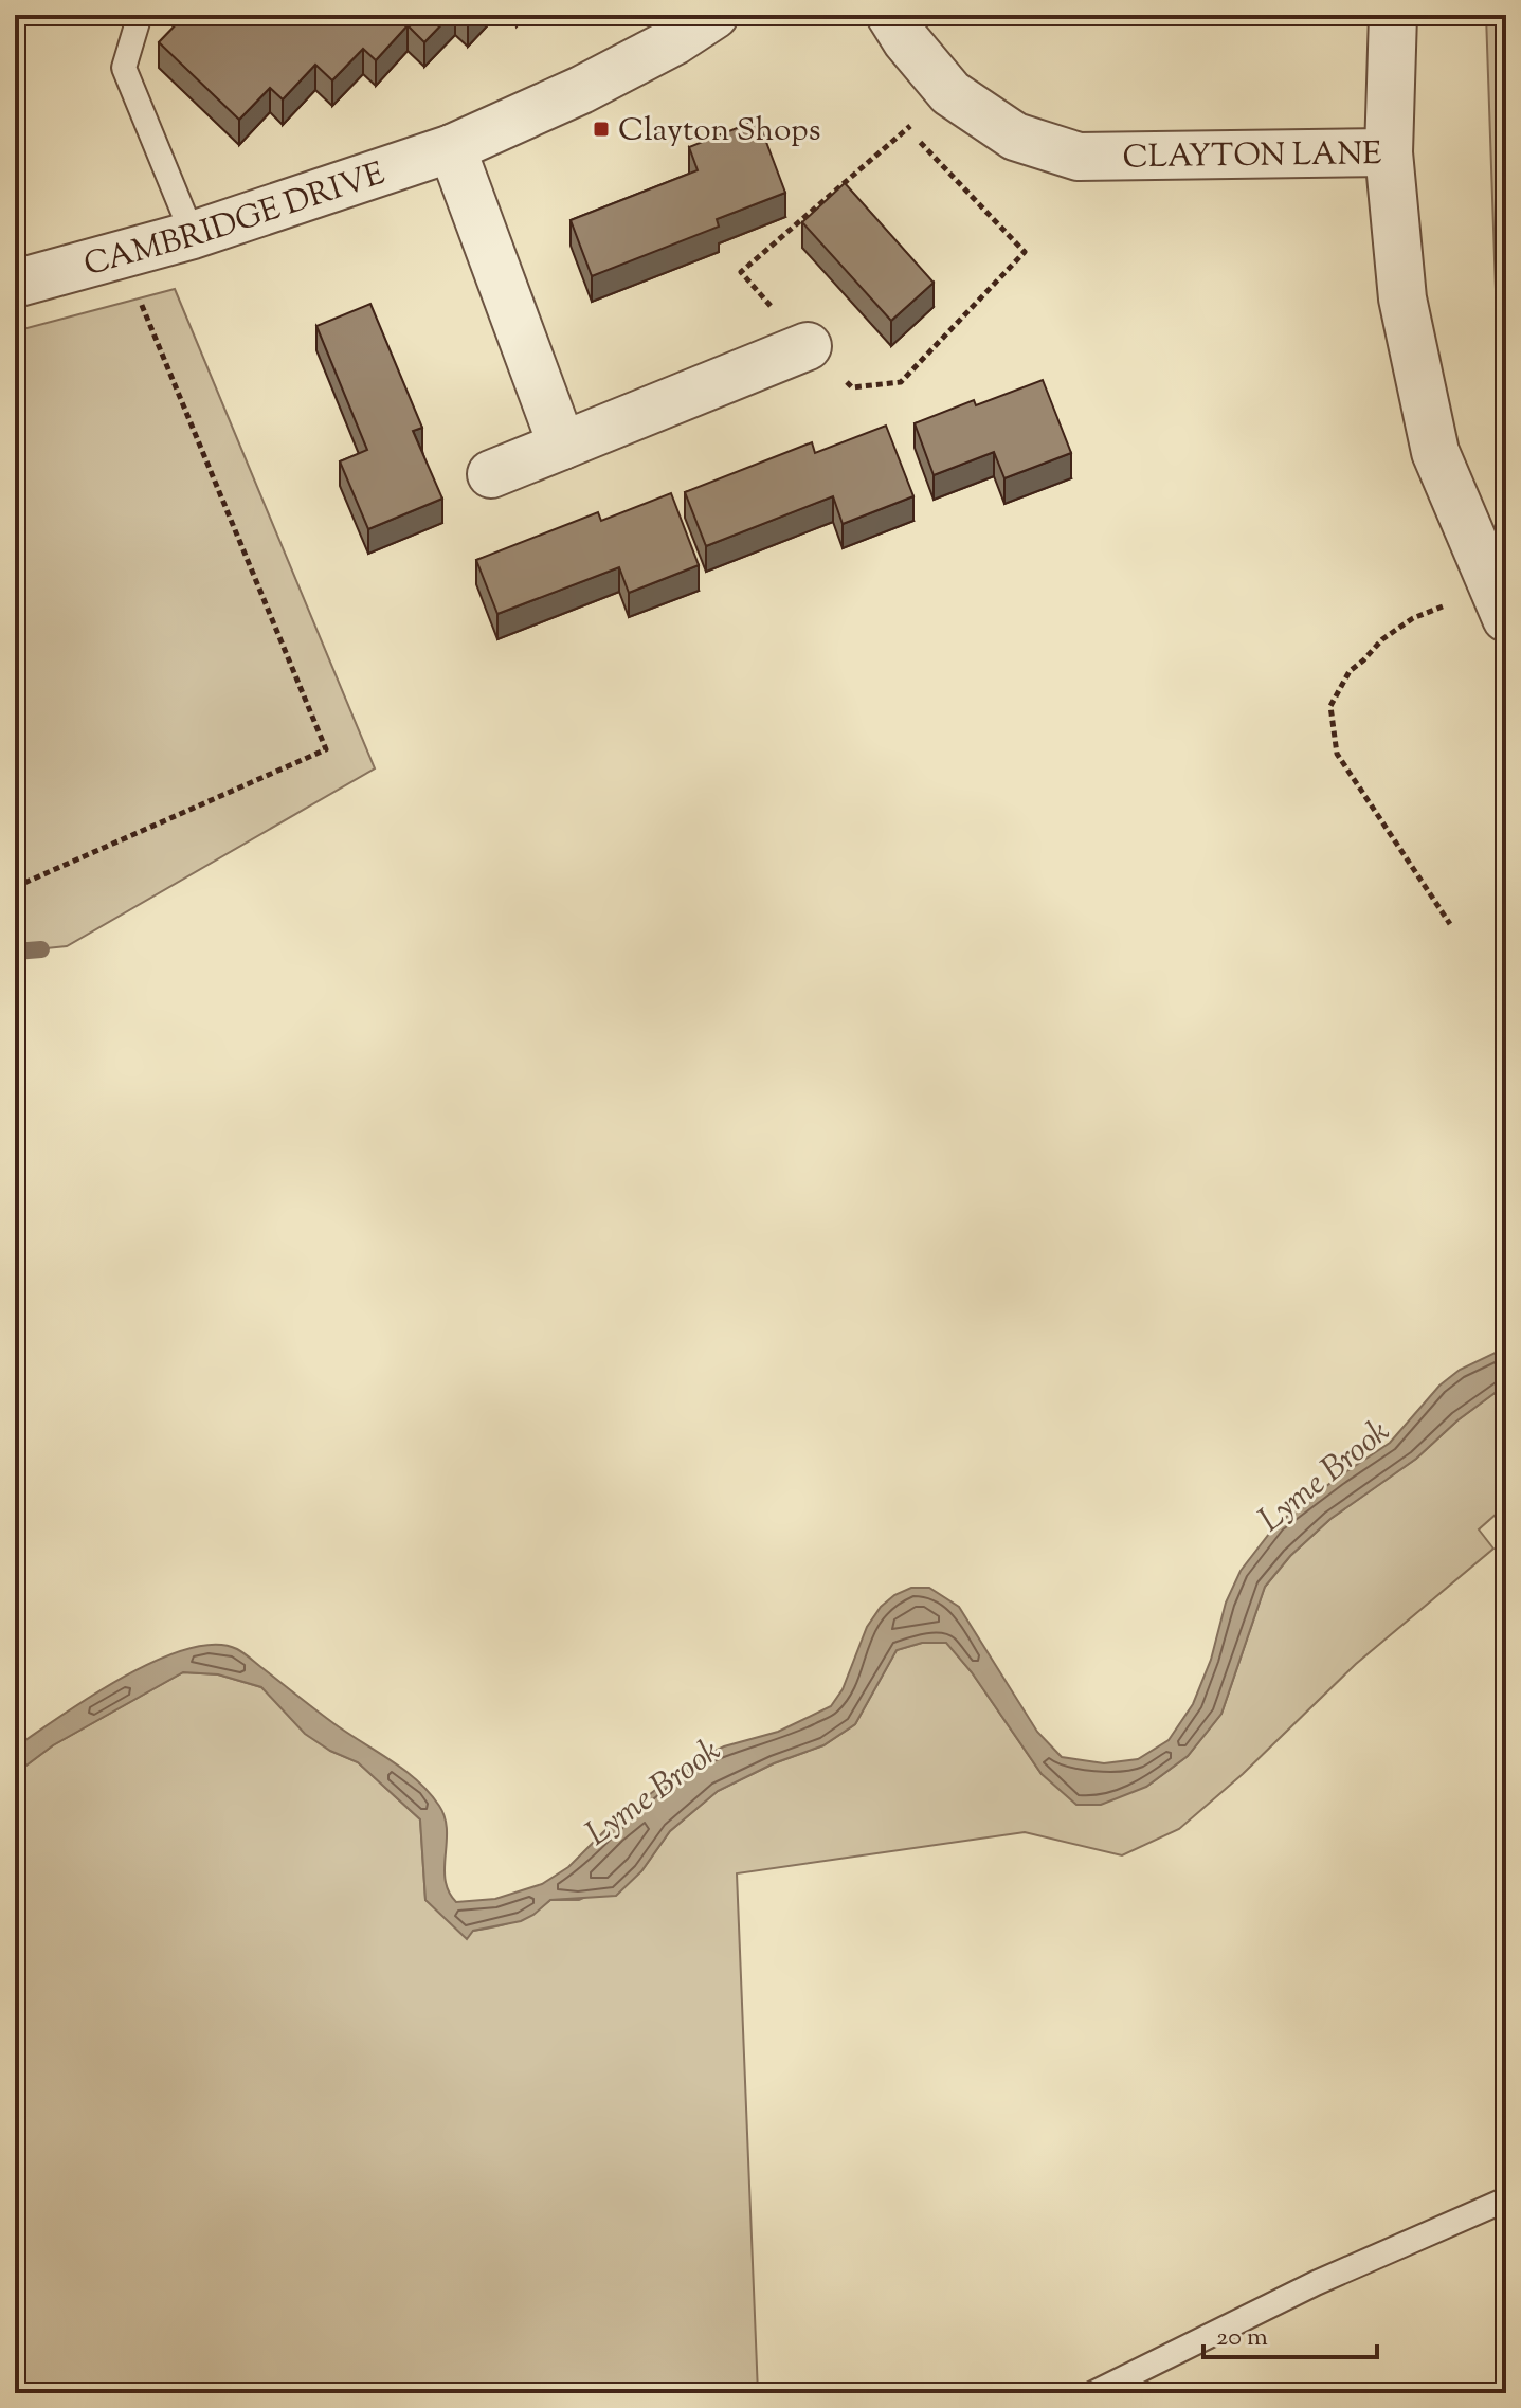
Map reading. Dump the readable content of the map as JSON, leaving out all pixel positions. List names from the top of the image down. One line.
{"streets":{"street":["CLAYTON LANE","CAMBRIDGE DRIVE"]},"water":["Lyme Brook"],"places":{"transit":["Clayton Shops"]},"scale_bar":"20 m"}
